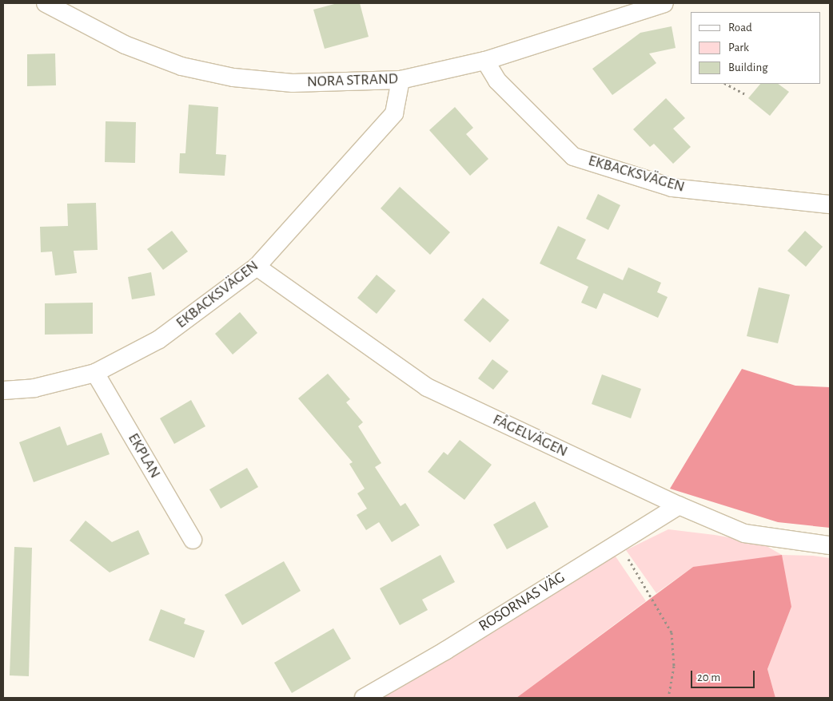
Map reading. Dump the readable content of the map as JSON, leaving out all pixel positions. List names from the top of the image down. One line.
{"streets":{"street":["NORA STRAND","EKBACKSVÄGEN","FÅGELVÄGEN","EKPLAN","ROSORNAS VÄG"]},"crossings":[["NORA STRAND","EKBACKSVÄGEN"],["EKBACKSVÄGEN","FÅGELVÄGEN"],["EKBACKSVÄGEN","EKPLAN"],["FÅGELVÄGEN","ROSORNAS VÄG"]],"legend":["Road","Park","Building"],"scale_bar":"20 m"}
